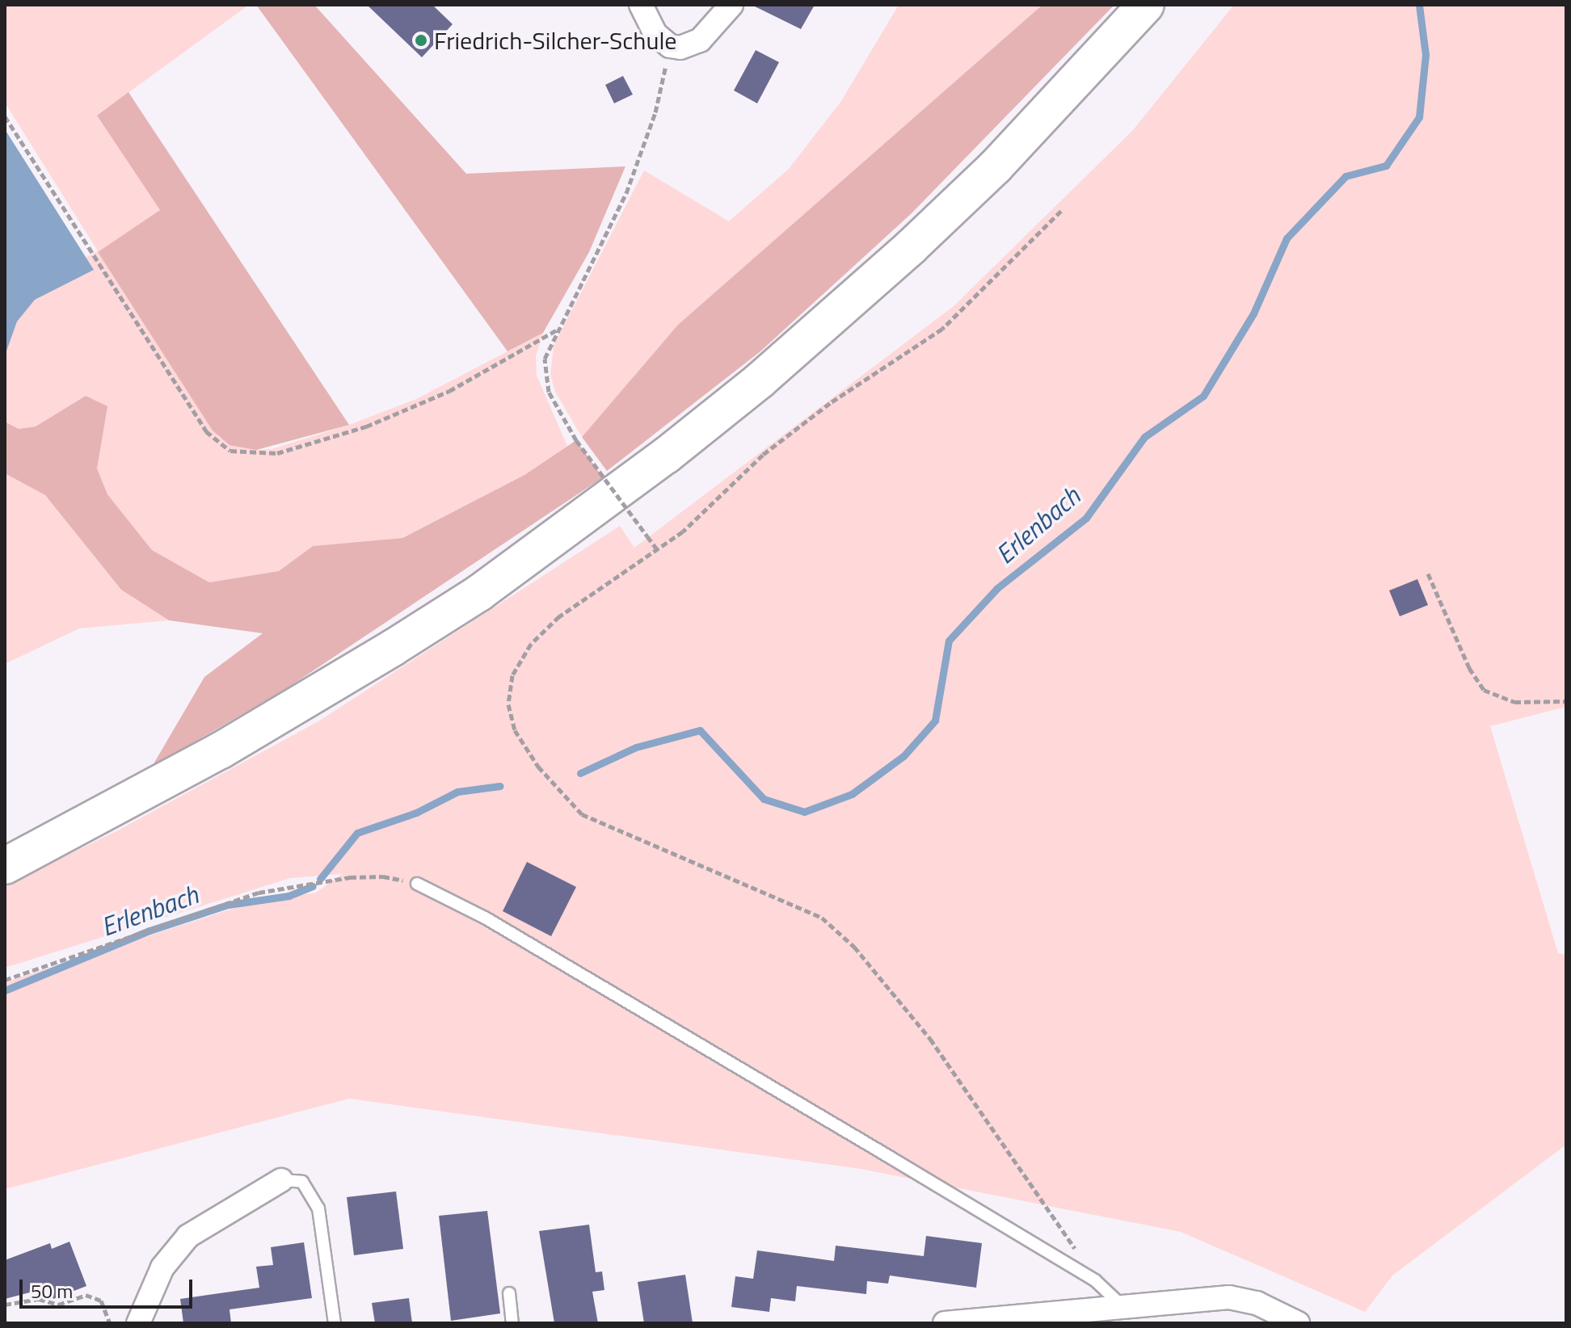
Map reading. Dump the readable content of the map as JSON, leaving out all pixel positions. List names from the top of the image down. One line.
{"water":["Erlenbach"],"places":["Friedrich-Silcher-Schule"],"scale_bar":"50 m"}
